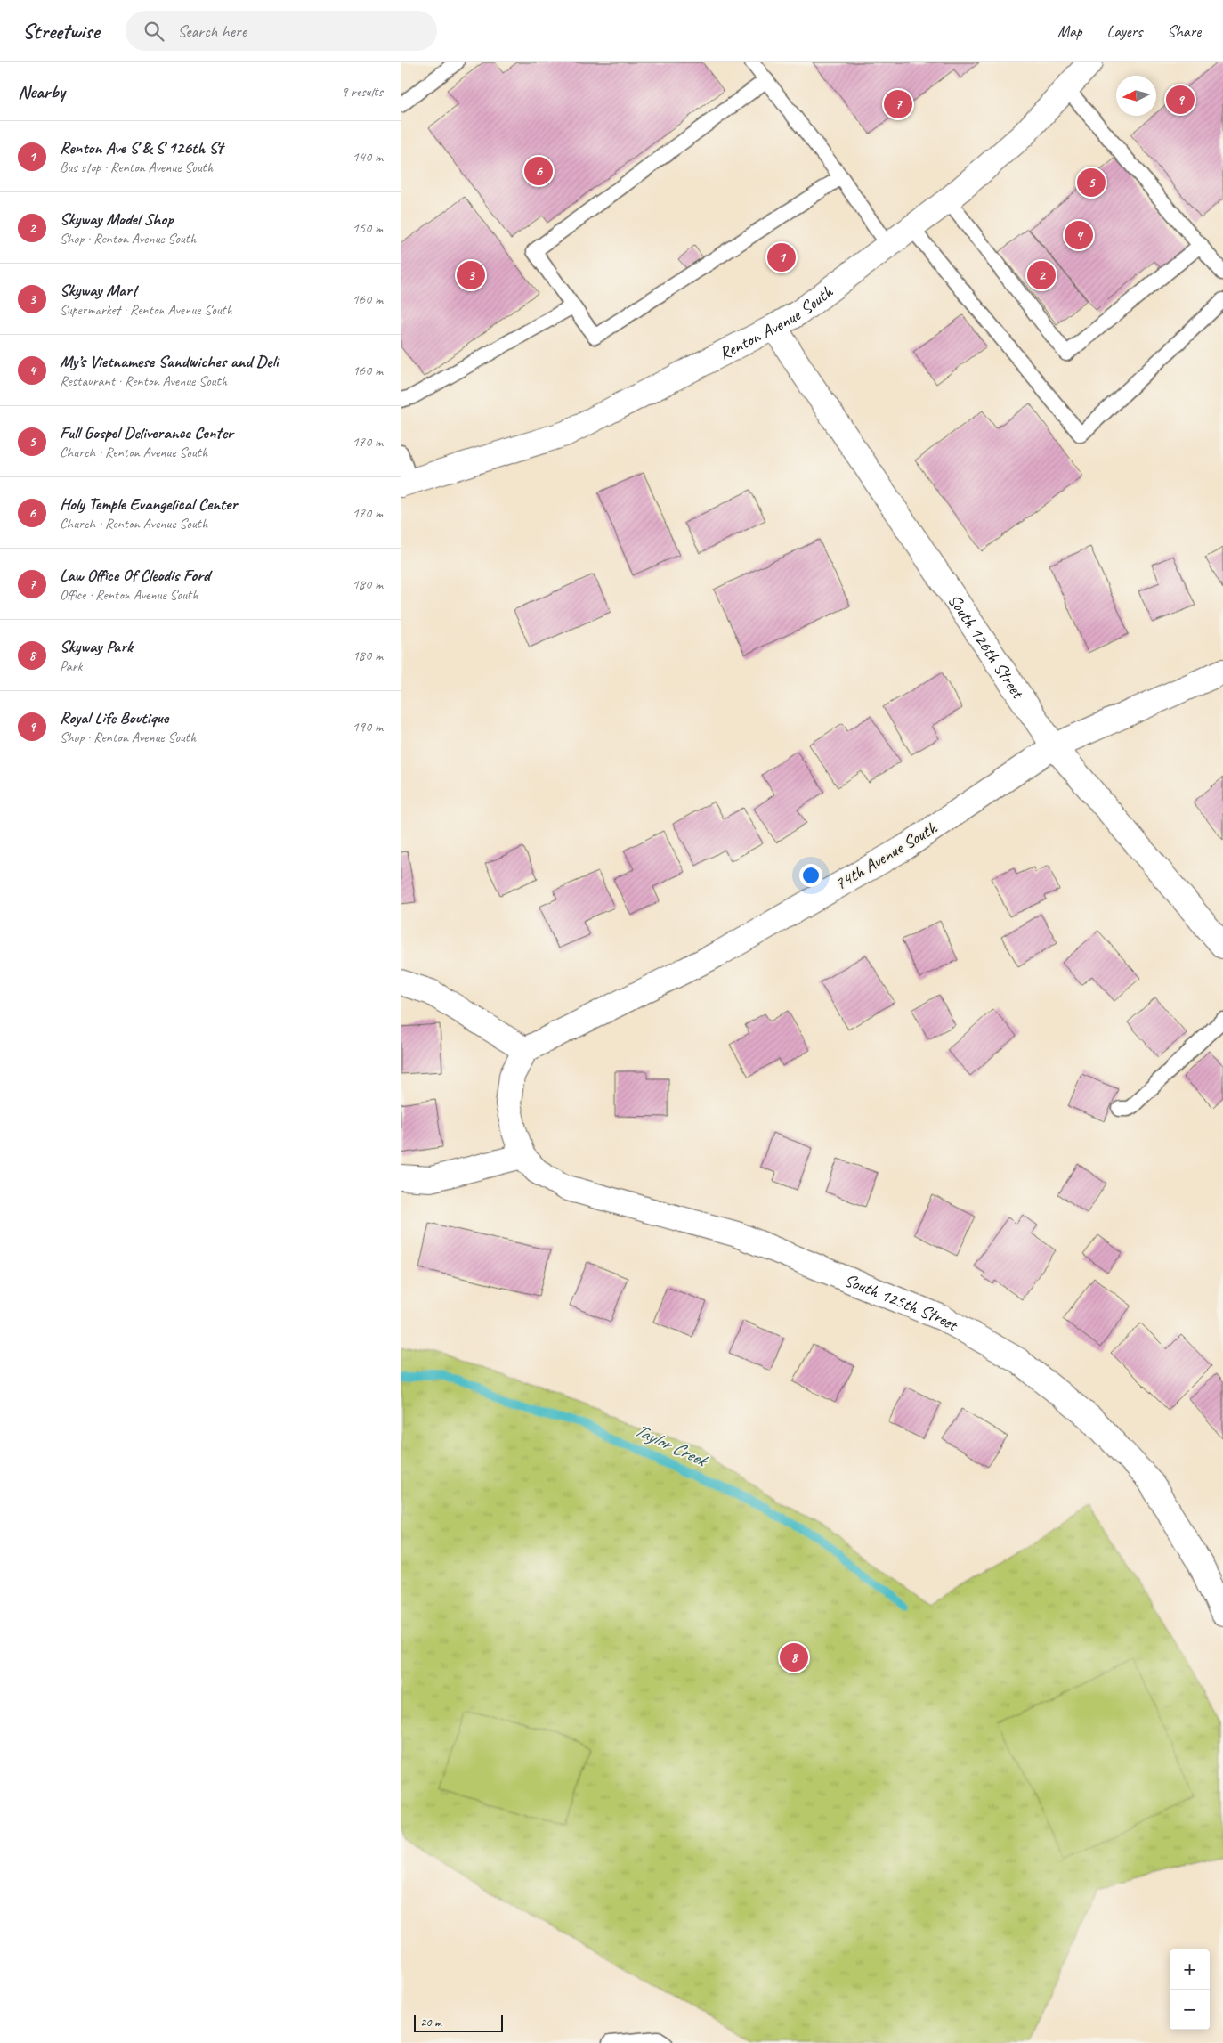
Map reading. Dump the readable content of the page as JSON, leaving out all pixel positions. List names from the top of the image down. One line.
{"streets":{"street":["Renton Avenue South","South 126th Street","74th Avenue South","South 125th Street"]},"crossings":[["Renton Avenue South","South 126th Street"],["South 126th Street","74th Avenue South"],["74th Avenue South","South 125th Street"]],"water":["Taylor Creek"],"scale_bar":"20 m","north":"left","page":{"header":"Streetwise","search":"Search here","nav":["Map","Layers","Share"],"heading":["Nearby","9 results"],"pins":["9","7","6","5","4","1","2","3","8"],"list":[{"mark":"1","name":"Renton Ave S & S 126th St","note":"Bus stop · Renton Avenue South","value":"140 m"},{"mark":"2","name":"Skyway Model Shop","note":"Shop · Renton Avenue South","value":"150 m"},{"mark":"3","name":"Skyway Mart","note":"Supermarket · Renton Avenue South","value":"160 m"},{"mark":"4","name":"My’s Vietnamese Sandwiches and Deli","note":"Restaurant · Renton Avenue South","value":"160 m"},{"mark":"5","name":"Full Gospel Deliverance Center","note":"Church · Renton Avenue South","value":"170 m"},{"mark":"6","name":"Holy Temple Evangelical Center","note":"Church · Renton Avenue South","value":"170 m"},{"mark":"7","name":"Law Office Of Cleodis Ford","note":"Office · Renton Avenue South","value":"180 m"},{"mark":"8","name":"Skyway Park","note":"Park","value":"180 m"},{"mark":"9","name":"Royal Life Boutique","note":"Shop · Renton Avenue South","value":"190 m"}],"map_buttons":["+","−"],"scale":"20 m"}}
